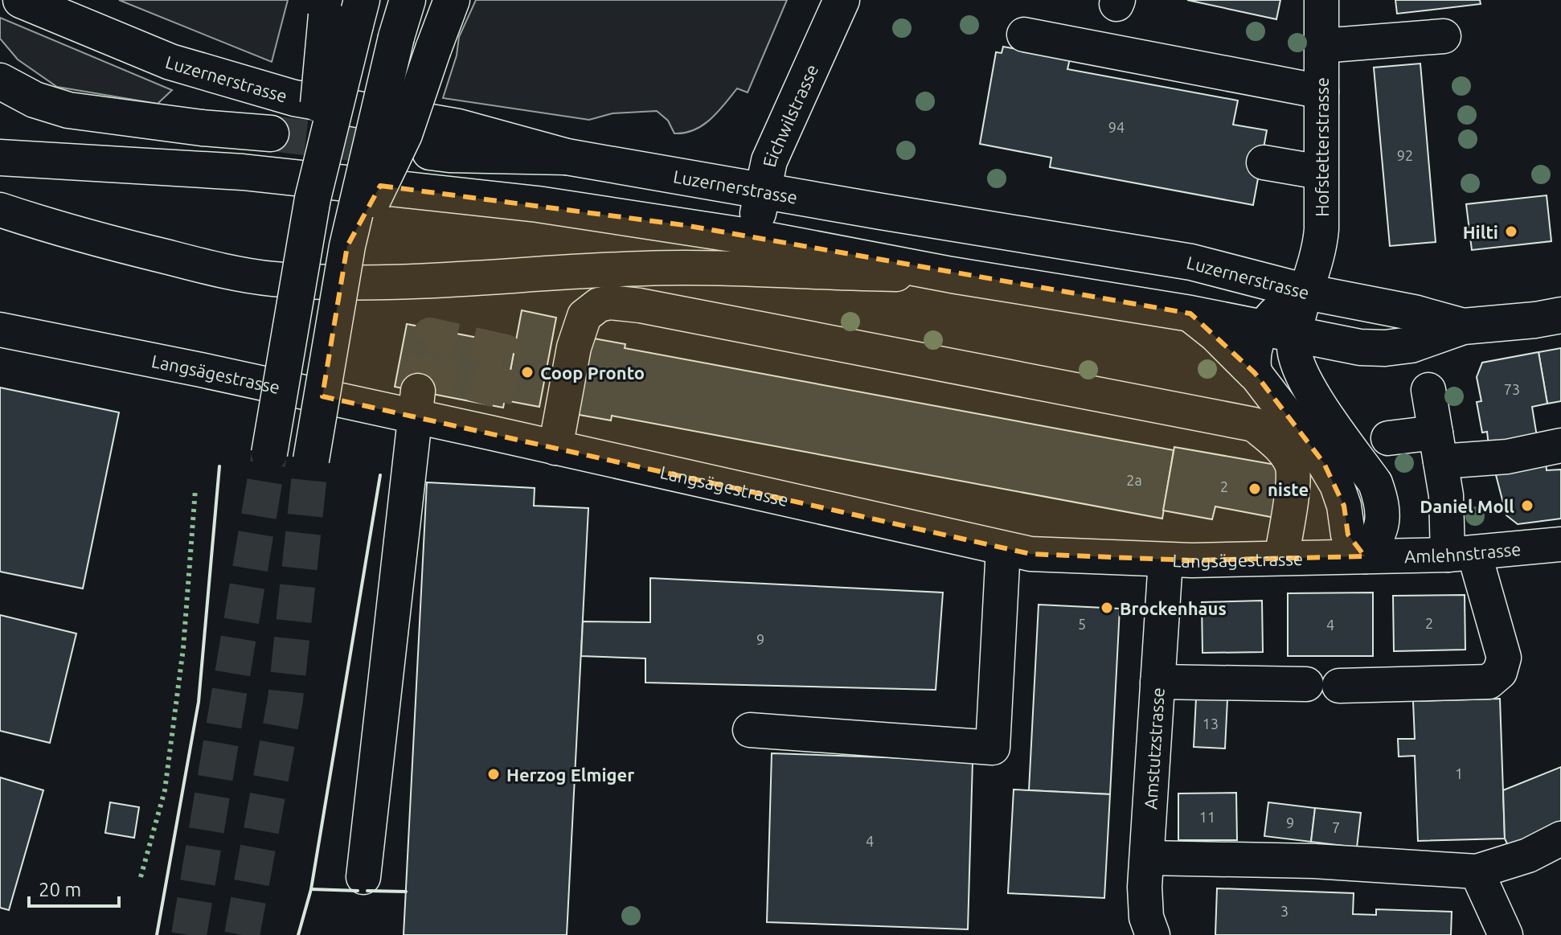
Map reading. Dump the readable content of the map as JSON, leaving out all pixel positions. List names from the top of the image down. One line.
{"streets":{"main road":["Luzernerstrasse","Eichwilstrasse"],"street":["Hofstetterstrasse","Langsägestrasse","Amlehnstrasse","Amstutzstrasse"]},"crossings":[["Luzernerstrasse","Eichwilstrasse"],["Luzernerstrasse","Hofstetterstrasse"],["Langsägestrasse","Amlehnstrasse"],["Langsägestrasse","Amstutzstrasse"]],"places":["Hilti","Coop Pronto","niste","Daniel Moll","Brockenhaus","Herzog Elmiger"],"house_numbers":["94","92","73","2a","2","2","5","4","9","13","1","11","9","7","4","3"],"scale_bar":"20 m"}
